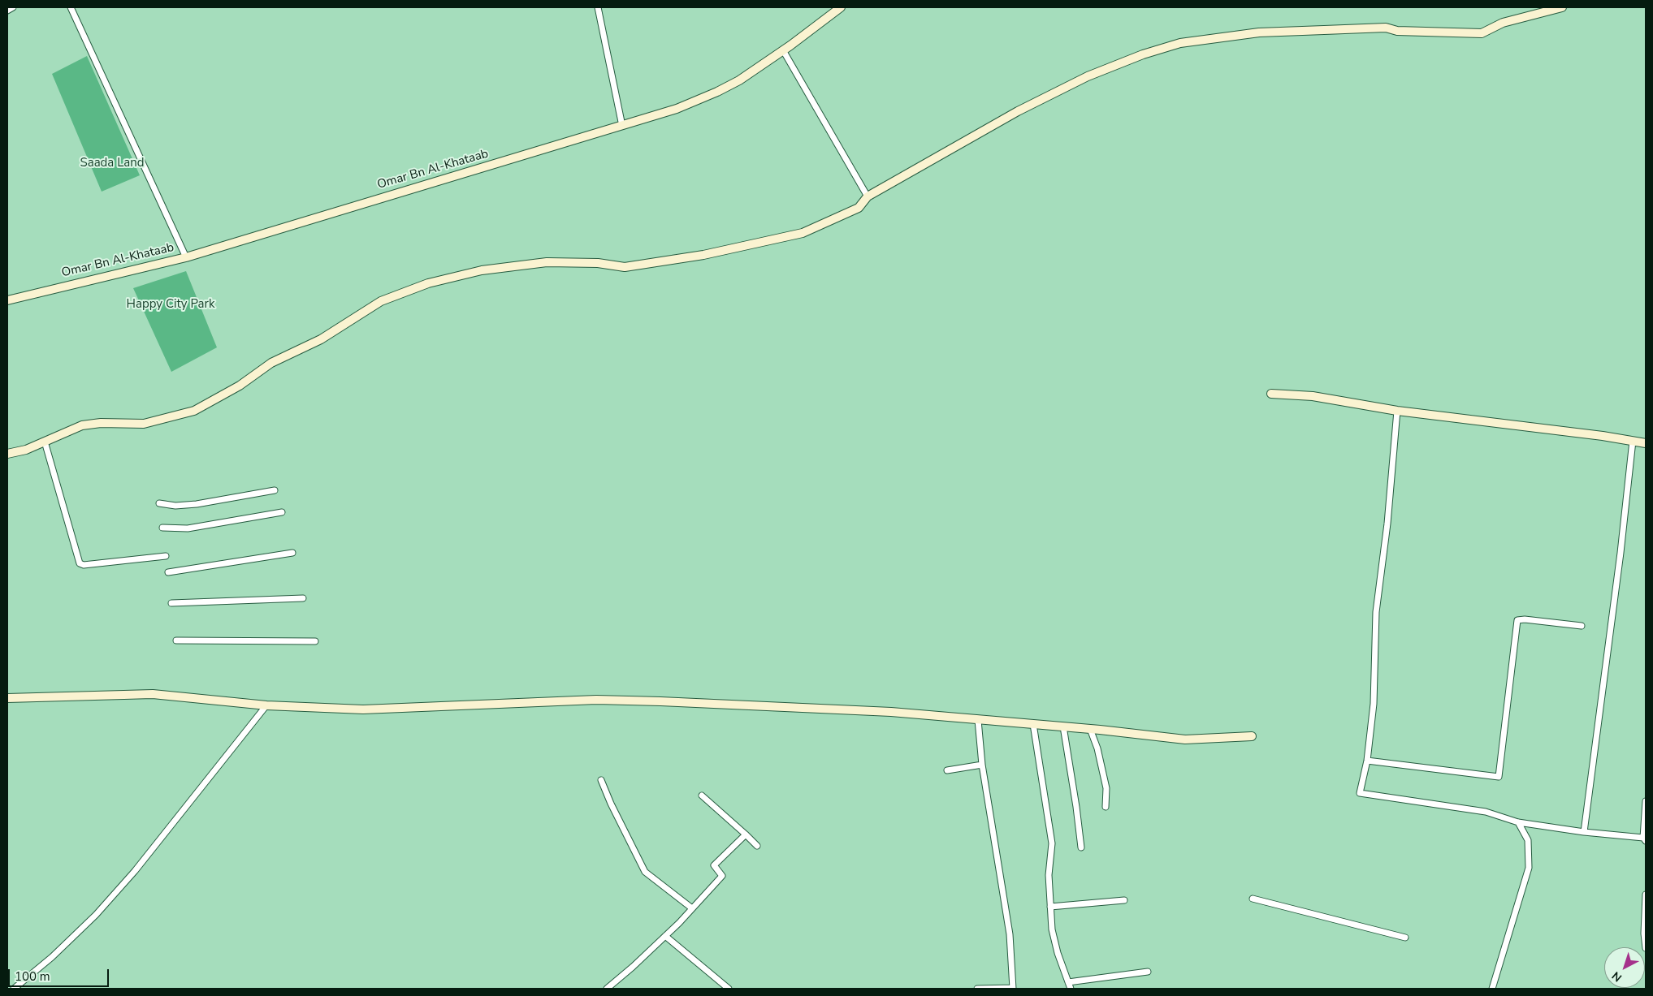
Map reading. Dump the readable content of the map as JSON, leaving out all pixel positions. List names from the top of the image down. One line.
{"streets":{"street":["Omar Bn Al-Khataab"]},"parks":["Saada Land","Happy City Park"],"scale_bar":"100 m","north":"bottom left"}
